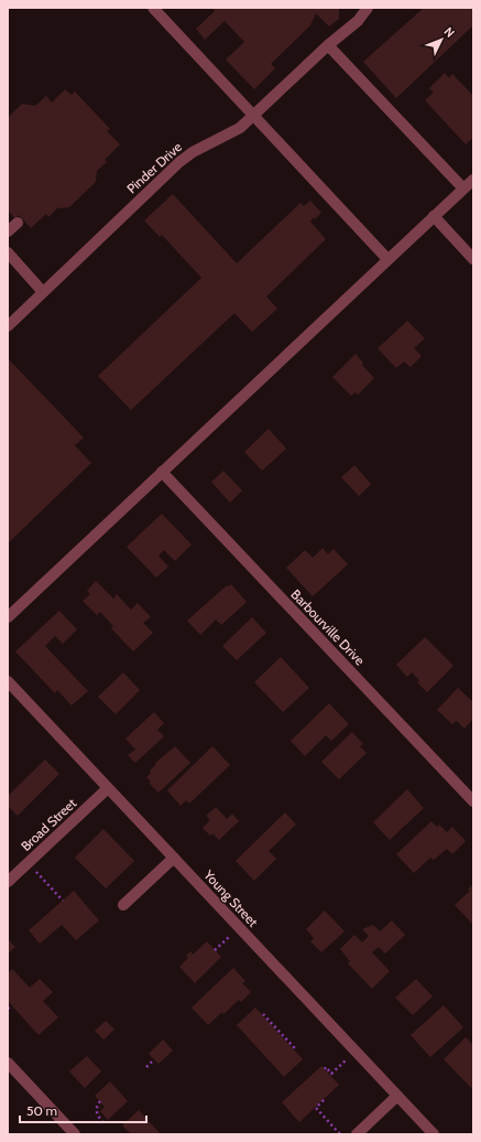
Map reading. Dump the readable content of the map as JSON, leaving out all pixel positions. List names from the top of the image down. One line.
{"streets":{"street":["Pinder Drive","Barbourville Drive","Broad Street","Young Street"]},"crossings":[["Broad Street","Young Street"]],"scale_bar":"50 m","north":"top right"}
